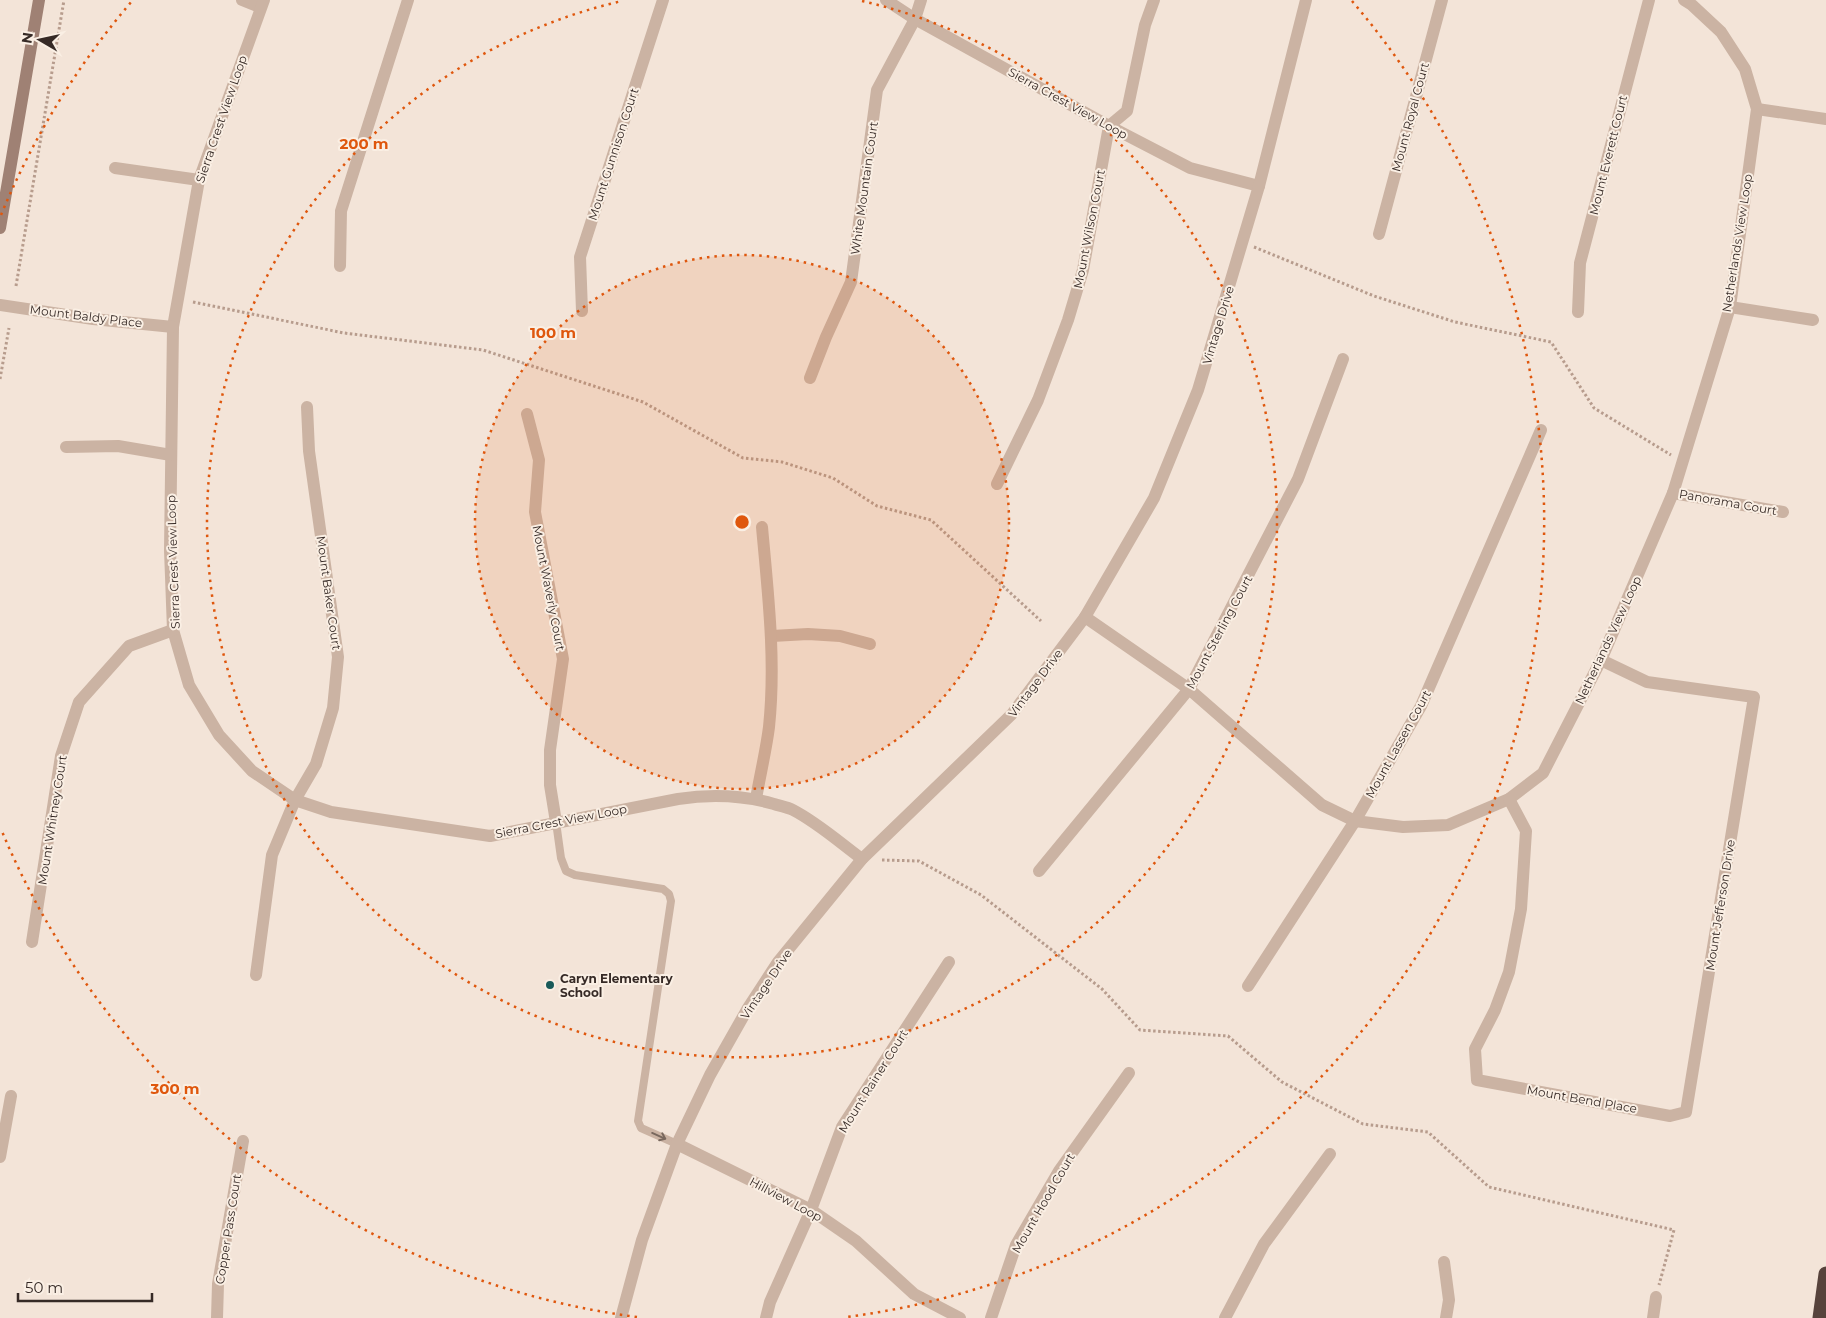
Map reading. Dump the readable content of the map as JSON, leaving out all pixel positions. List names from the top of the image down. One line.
{"streets":{"street":["Sierra Crest View Loop","Mount Royal Court","Mount Gunnison Court","Mount Everett Court","White Mountain Court","Mount Wilson Court","Netherlands View Loop","Mount Baldy Place","Vintage Drive","Panorama Court","Mount Waverly Court","Mount Baker Court","Mount Sterling Court","Mount Lassen Court","Mount Whitney Court","Mount Jefferson Drive","Mount Rainer Court","Mount Bend Place","Hillview Loop","Mount Hood Court","Copper Pass Court"]},"crossings":[["Sierra Crest View Loop","White Mountain Court"],["Sierra Crest View Loop","Mount Wilson Court"],["Sierra Crest View Loop","Mount Baldy Place"],["Sierra Crest View Loop","Vintage Drive"],["Sierra Crest View Loop","Mount Waverly Court"],["Sierra Crest View Loop","Mount Baker Court"],["Sierra Crest View Loop","Mount Whitney Court"],["Netherlands View Loop","Vintage Drive"],["Netherlands View Loop","Panorama Court"],["Netherlands View Loop","Mount Sterling Court"],["Netherlands View Loop","Mount Lassen Court"],["Netherlands View Loop","Mount Jefferson Drive"],["Netherlands View Loop","Mount Bend Place"],["Vintage Drive","Hillview Loop"],["Mount Jefferson Drive","Mount Bend Place"],["Mount Rainer Court","Hillview Loop"]],"places":["Caryn Elementary School"],"scale_bar":"50 m","north":"left","rings":["200 m","100 m","300 m"]}
